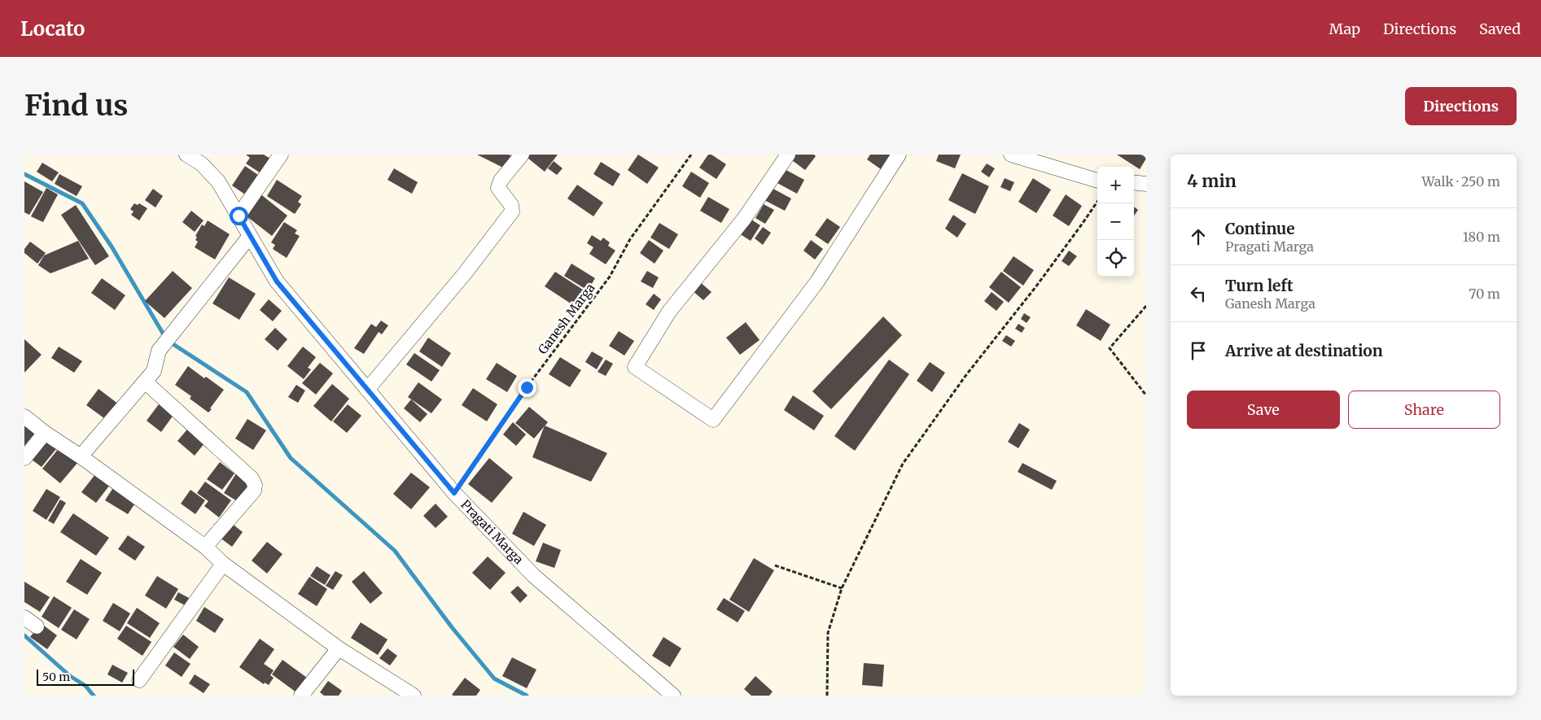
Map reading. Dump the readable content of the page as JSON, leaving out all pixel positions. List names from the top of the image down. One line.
{"streets":{"street":["Pragati Marga"],"path":["Ganesh Marga"]},"crossings":[["Ganesh Marga","Pragati Marga"]],"scale_bar":"50 m","page":{"header":"Locato","nav":["Map","Directions","Saved"],"buttons":["Directions",["Save","Share"]],"title":"Find us","heading":["4 min","Walk · 250 m"],"map_buttons":["+","−"],"list":[["Continue","Pragati Marga","180 m"],["Turn left","Ganesh Marga","70 m"],"Arrive at destination"],"scale":"50 m"}}
